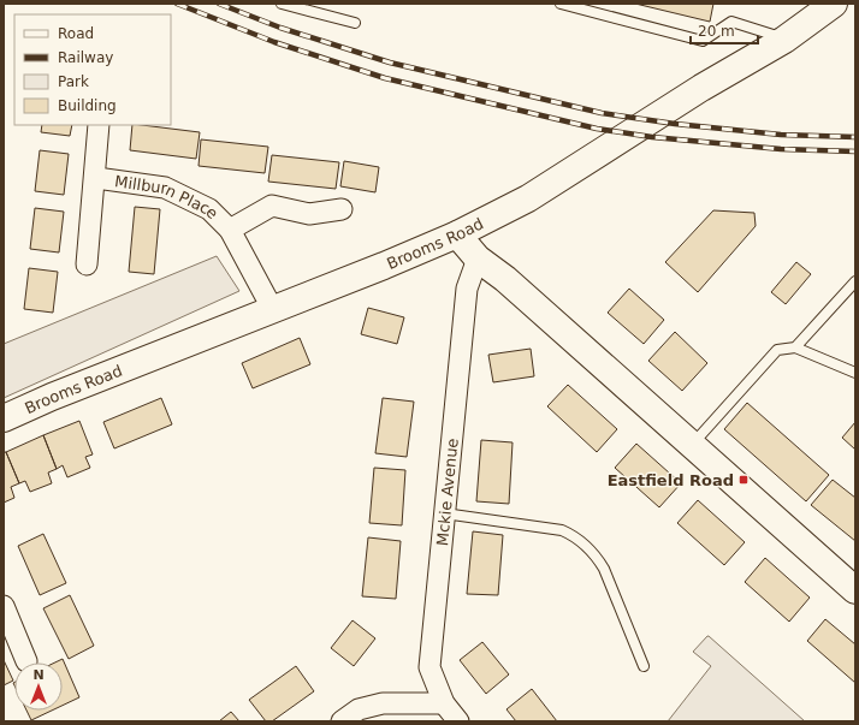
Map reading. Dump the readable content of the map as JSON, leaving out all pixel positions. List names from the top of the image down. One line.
{"streets":{"main road":["Brooms Road"],"street":["Millburn Place","Mckie Avenue"]},"crossings":[["Millburn Place","Brooms Road"]],"places":{"transit":["Eastfield Road"]},"legend":["Road","Railway","Park","Building"],"scale_bar":"20 m","north":"top"}
